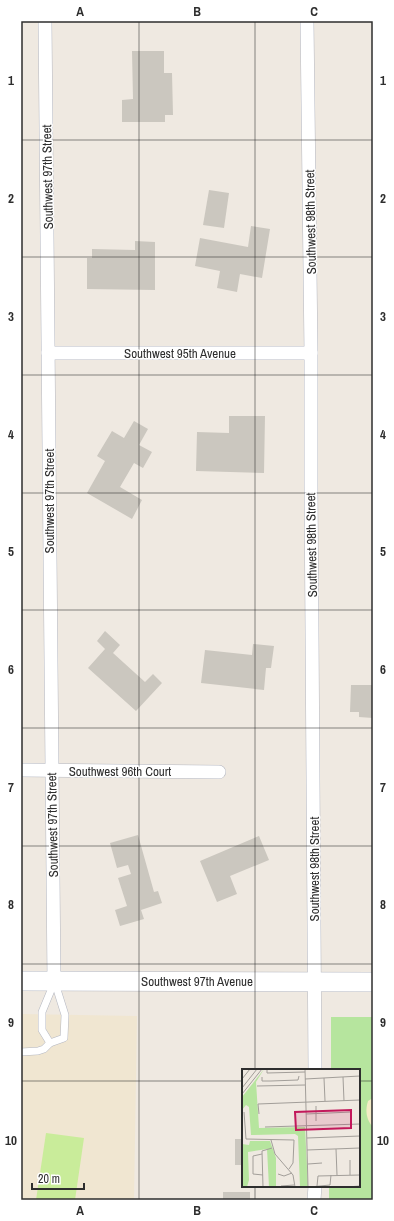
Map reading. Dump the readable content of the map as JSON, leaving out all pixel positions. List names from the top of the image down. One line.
{"streets":{"street":["Southwest 97th Street","Southwest 98th Street","Southwest 95th Avenue","Southwest 96th Court","Southwest 97th Avenue"]},"crossings":[["Southwest 97th Street","Southwest 95th Avenue"],["Southwest 97th Street","Southwest 96th Court"],["Southwest 97th Street","Southwest 97th Avenue"],["Southwest 98th Street","Southwest 95th Avenue"],["Southwest 98th Street","Southwest 97th Avenue"]],"scale_bar":"20 m","grid":{"columns":["A","B","C"],"rows":["1","2","3","4","5","6","7","8","9","10"]}}
